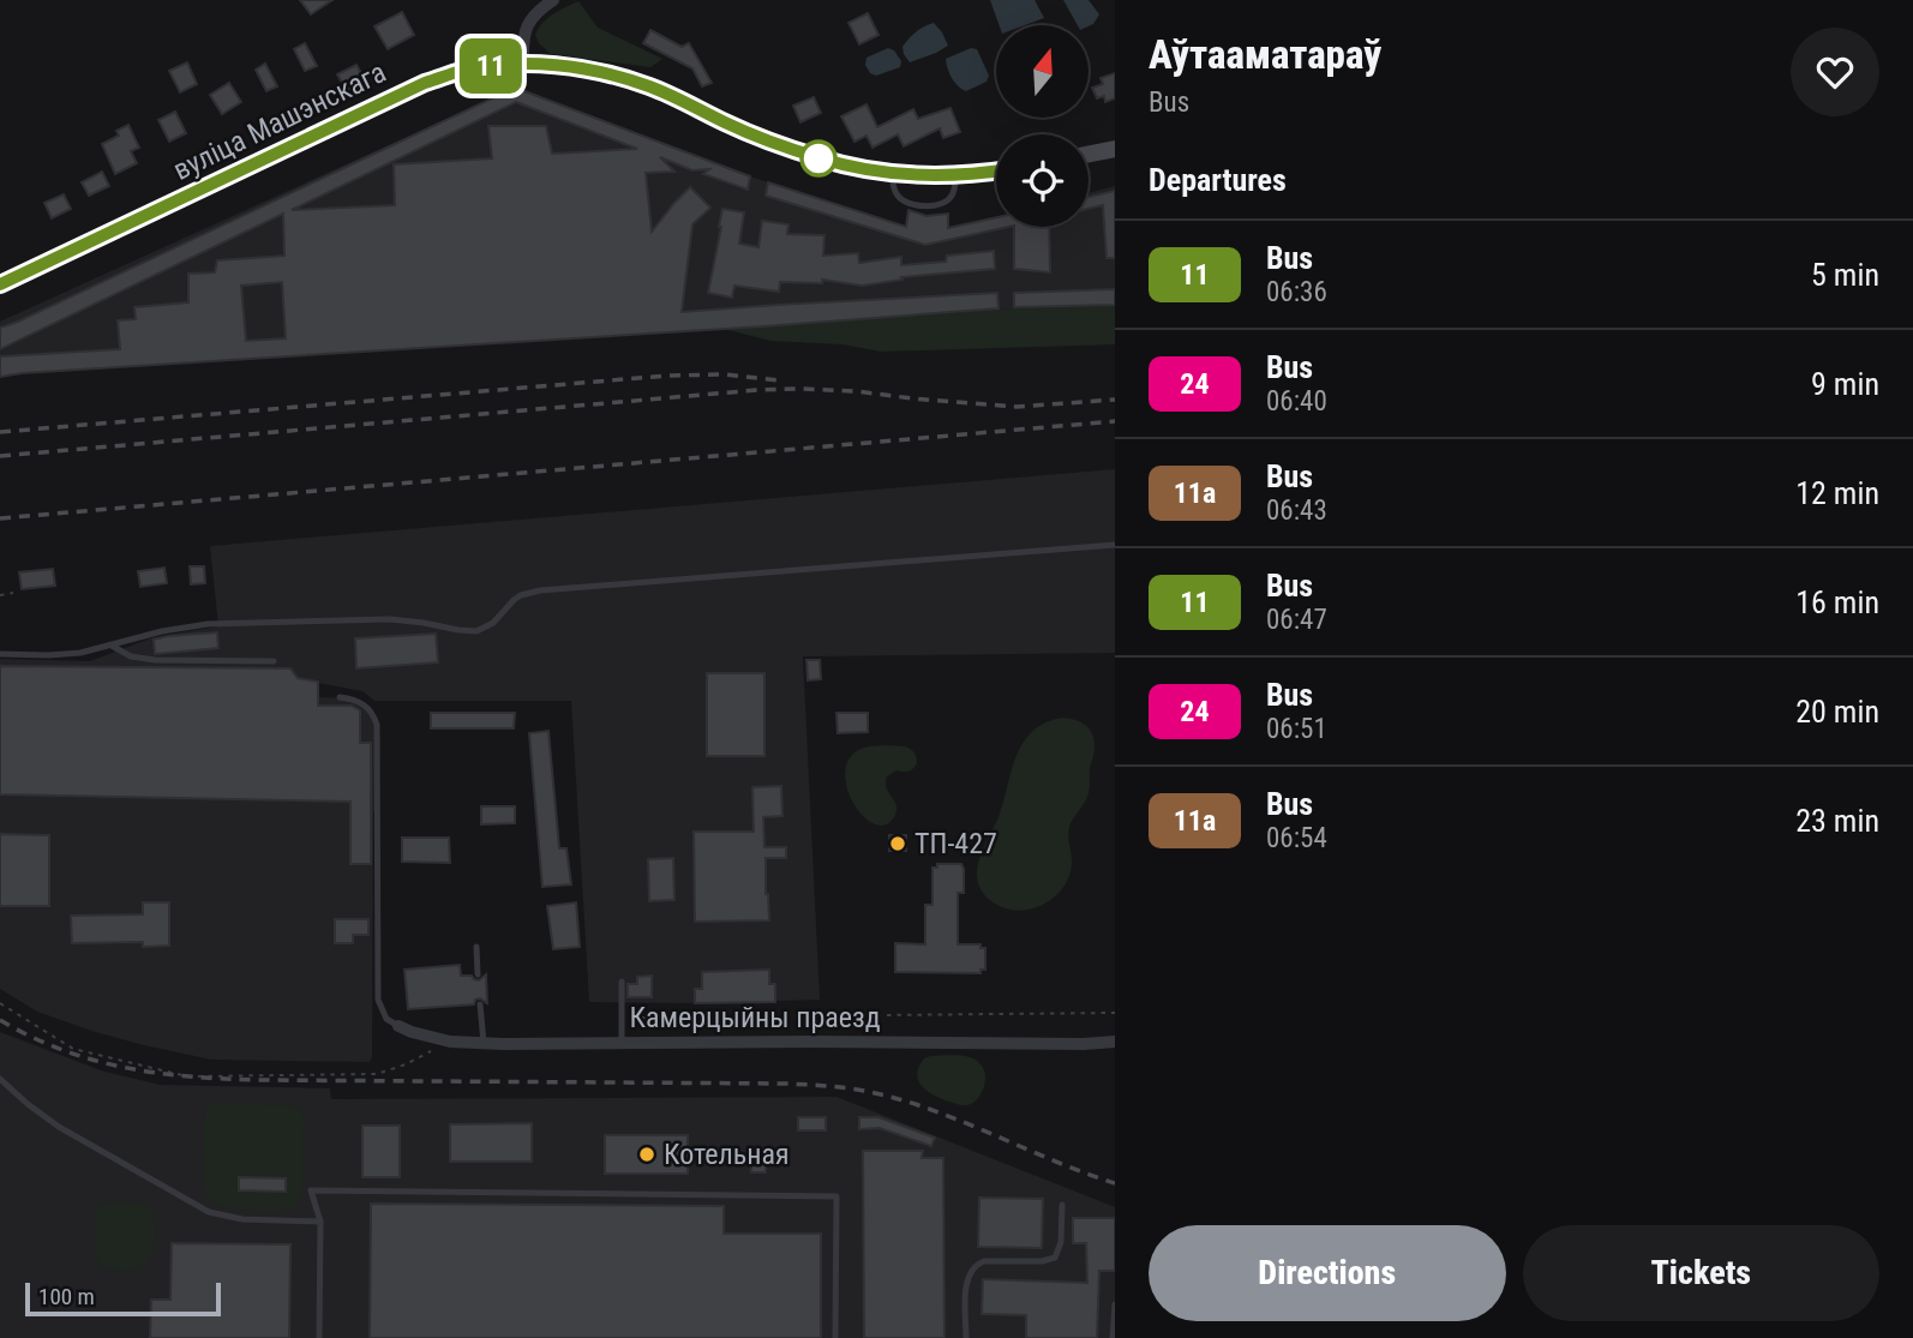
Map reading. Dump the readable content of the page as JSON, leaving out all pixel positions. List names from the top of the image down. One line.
{"streets":{"main road":["вуліца Машэнскага"],"street":["Камерцыйны праезд"]},"places":["ТП-427","Котельная"],"lines":["bus line 11"],"scale_bar":"100 m","north":"top","page":{"on_map":"11","heading":[["Аўтааматараў","Bus"],"Departures"],"list":[{"mark":"11","name":"Bus","note":"06:36","value":"5 min"},{"mark":"24","name":"Bus","note":"06:40","value":"9 min"},{"mark":"11а","name":"Bus","note":"06:43","value":"12 min"},{"mark":"11","name":"Bus","note":"06:47","value":"16 min"},{"mark":"24","name":"Bus","note":"06:51","value":"20 min"},{"mark":"11а","name":"Bus","note":"06:54","value":"23 min"}],"buttons":["Directions","Tickets"],"scale":"100 m"}}
